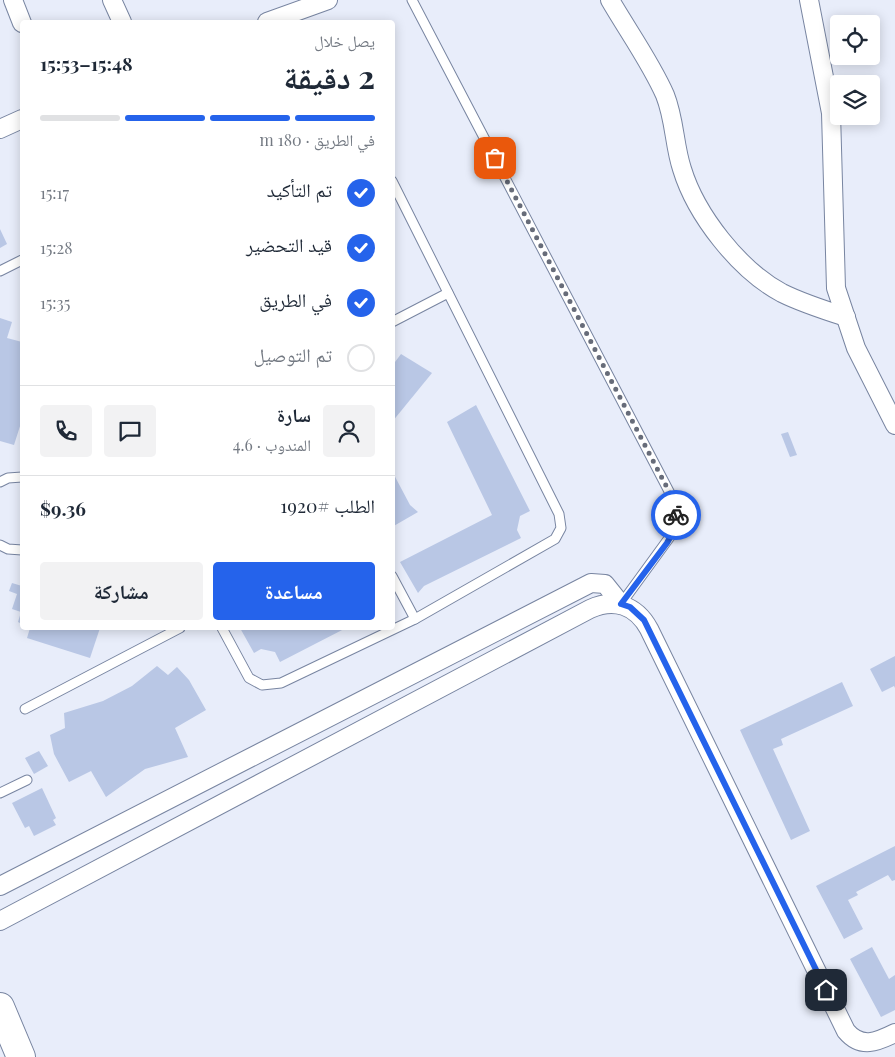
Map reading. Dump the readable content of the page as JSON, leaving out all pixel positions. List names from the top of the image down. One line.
{"page":{"heading":["2 دقيقة","يصل خلال","15:48–15:53"],"panel":["سارة","المندوب · 4.6","الطلب #1920","$9.36"],"bar":"في الطريق · 180 m","list":[["تم التأكيد","15:17"],["قيد التحضير","15:28"],["في الطريق","15:35"],"تم التوصيل"],"buttons":["مساعدة","مشاركة"]}}
